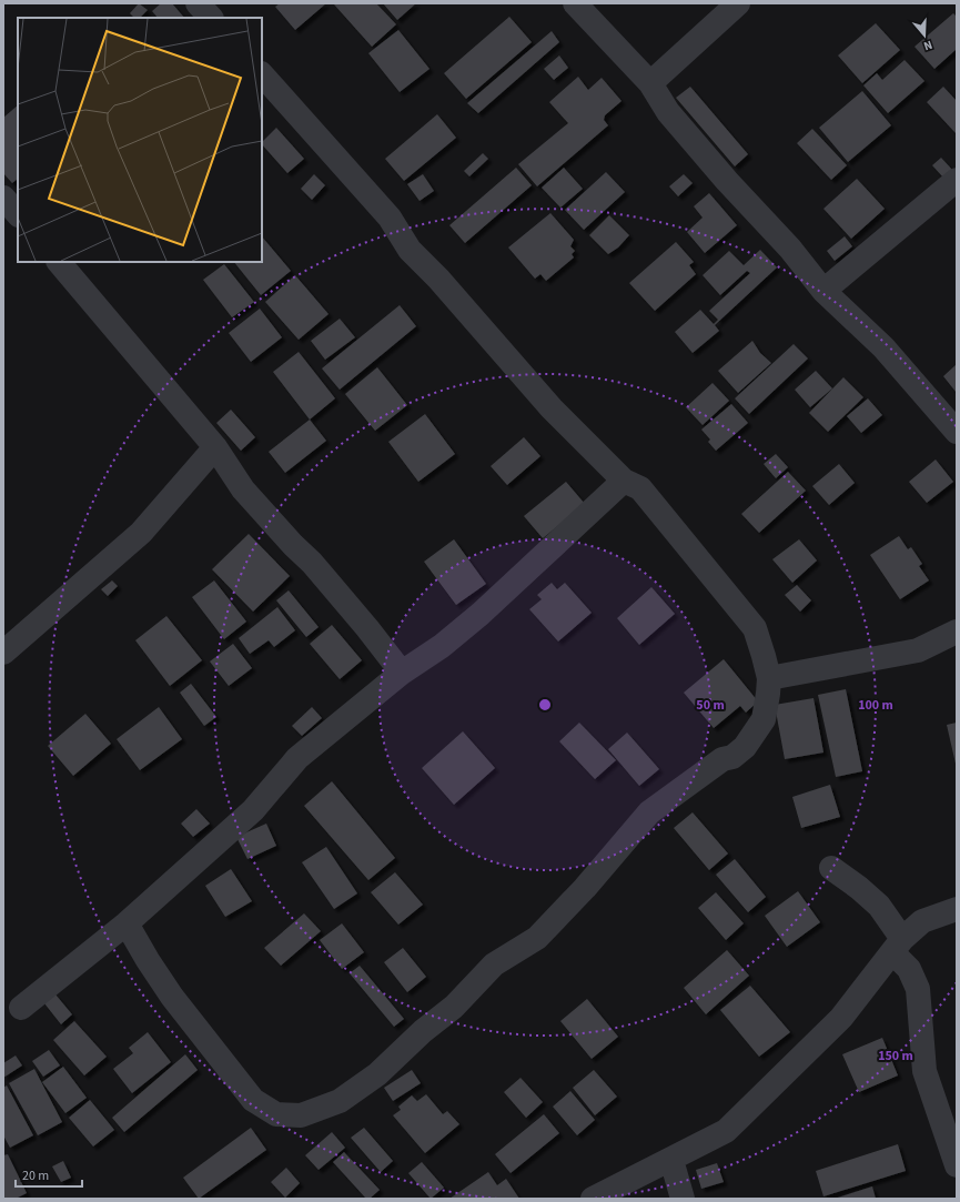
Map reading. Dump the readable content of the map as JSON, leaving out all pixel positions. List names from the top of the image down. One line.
{"scale_bar":"20 m","north":"bottom","rings":["50 m","100 m","150 m"]}
